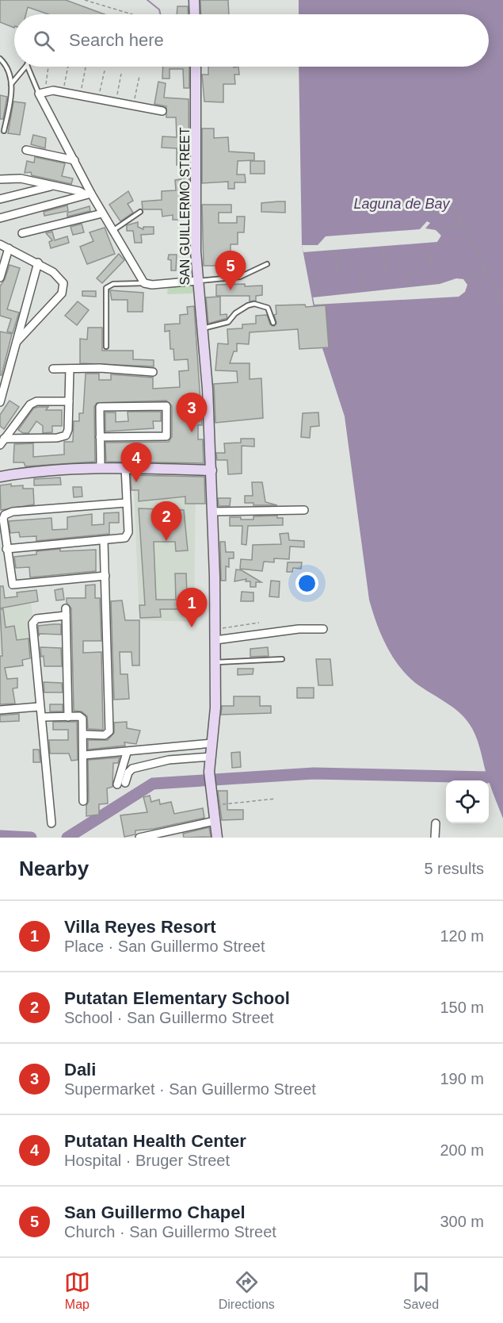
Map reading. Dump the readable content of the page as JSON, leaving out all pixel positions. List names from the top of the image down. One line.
{"streets":{"main road":["SAN GUILLERMO STREET"]},"water":["Laguna de Bay"],"page":{"search":"Search here","pins":["5","3","4","2","1"],"heading":["Nearby","5 results"],"list":[{"mark":"1","name":"Villa Reyes Resort","note":"Place · San Guillermo Street","value":"120 m"},{"mark":"2","name":"Putatan Elementary School","note":"School · San Guillermo Street","value":"150 m"},{"mark":"3","name":"Dali","note":"Supermarket · San Guillermo Street","value":"190 m"},{"mark":"4","name":"Putatan Health Center","note":"Hospital · Bruger Street","value":"200 m"},{"mark":"5","name":"San Guillermo Chapel","note":"Church · San Guillermo Street","value":"300 m"}],"nav":["Map","Directions","Saved"]}}
